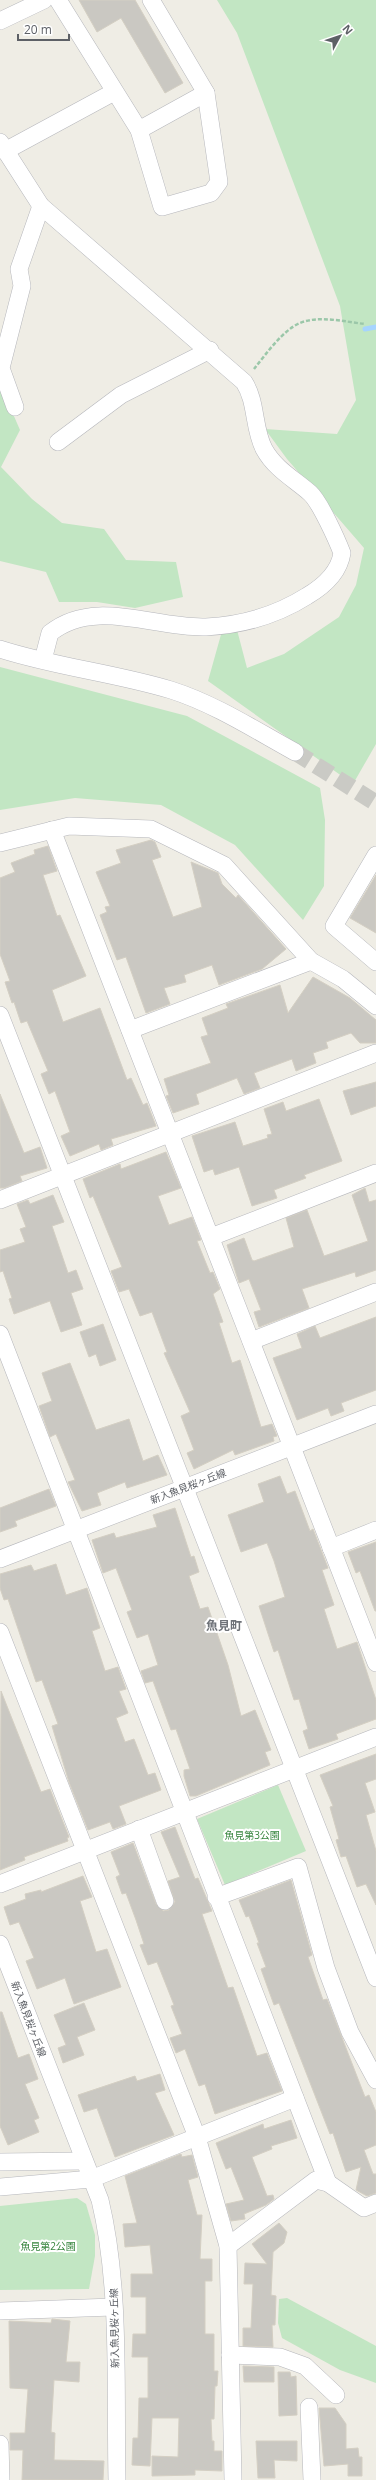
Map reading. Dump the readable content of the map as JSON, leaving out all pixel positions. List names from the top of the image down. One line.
{"streets":{"street":["新入魚見桜ヶ丘線"]},"districts":["魚見町"],"parks":["魚見第3公園","魚見第2公園"],"scale_bar":"20 m","north":"top right"}
